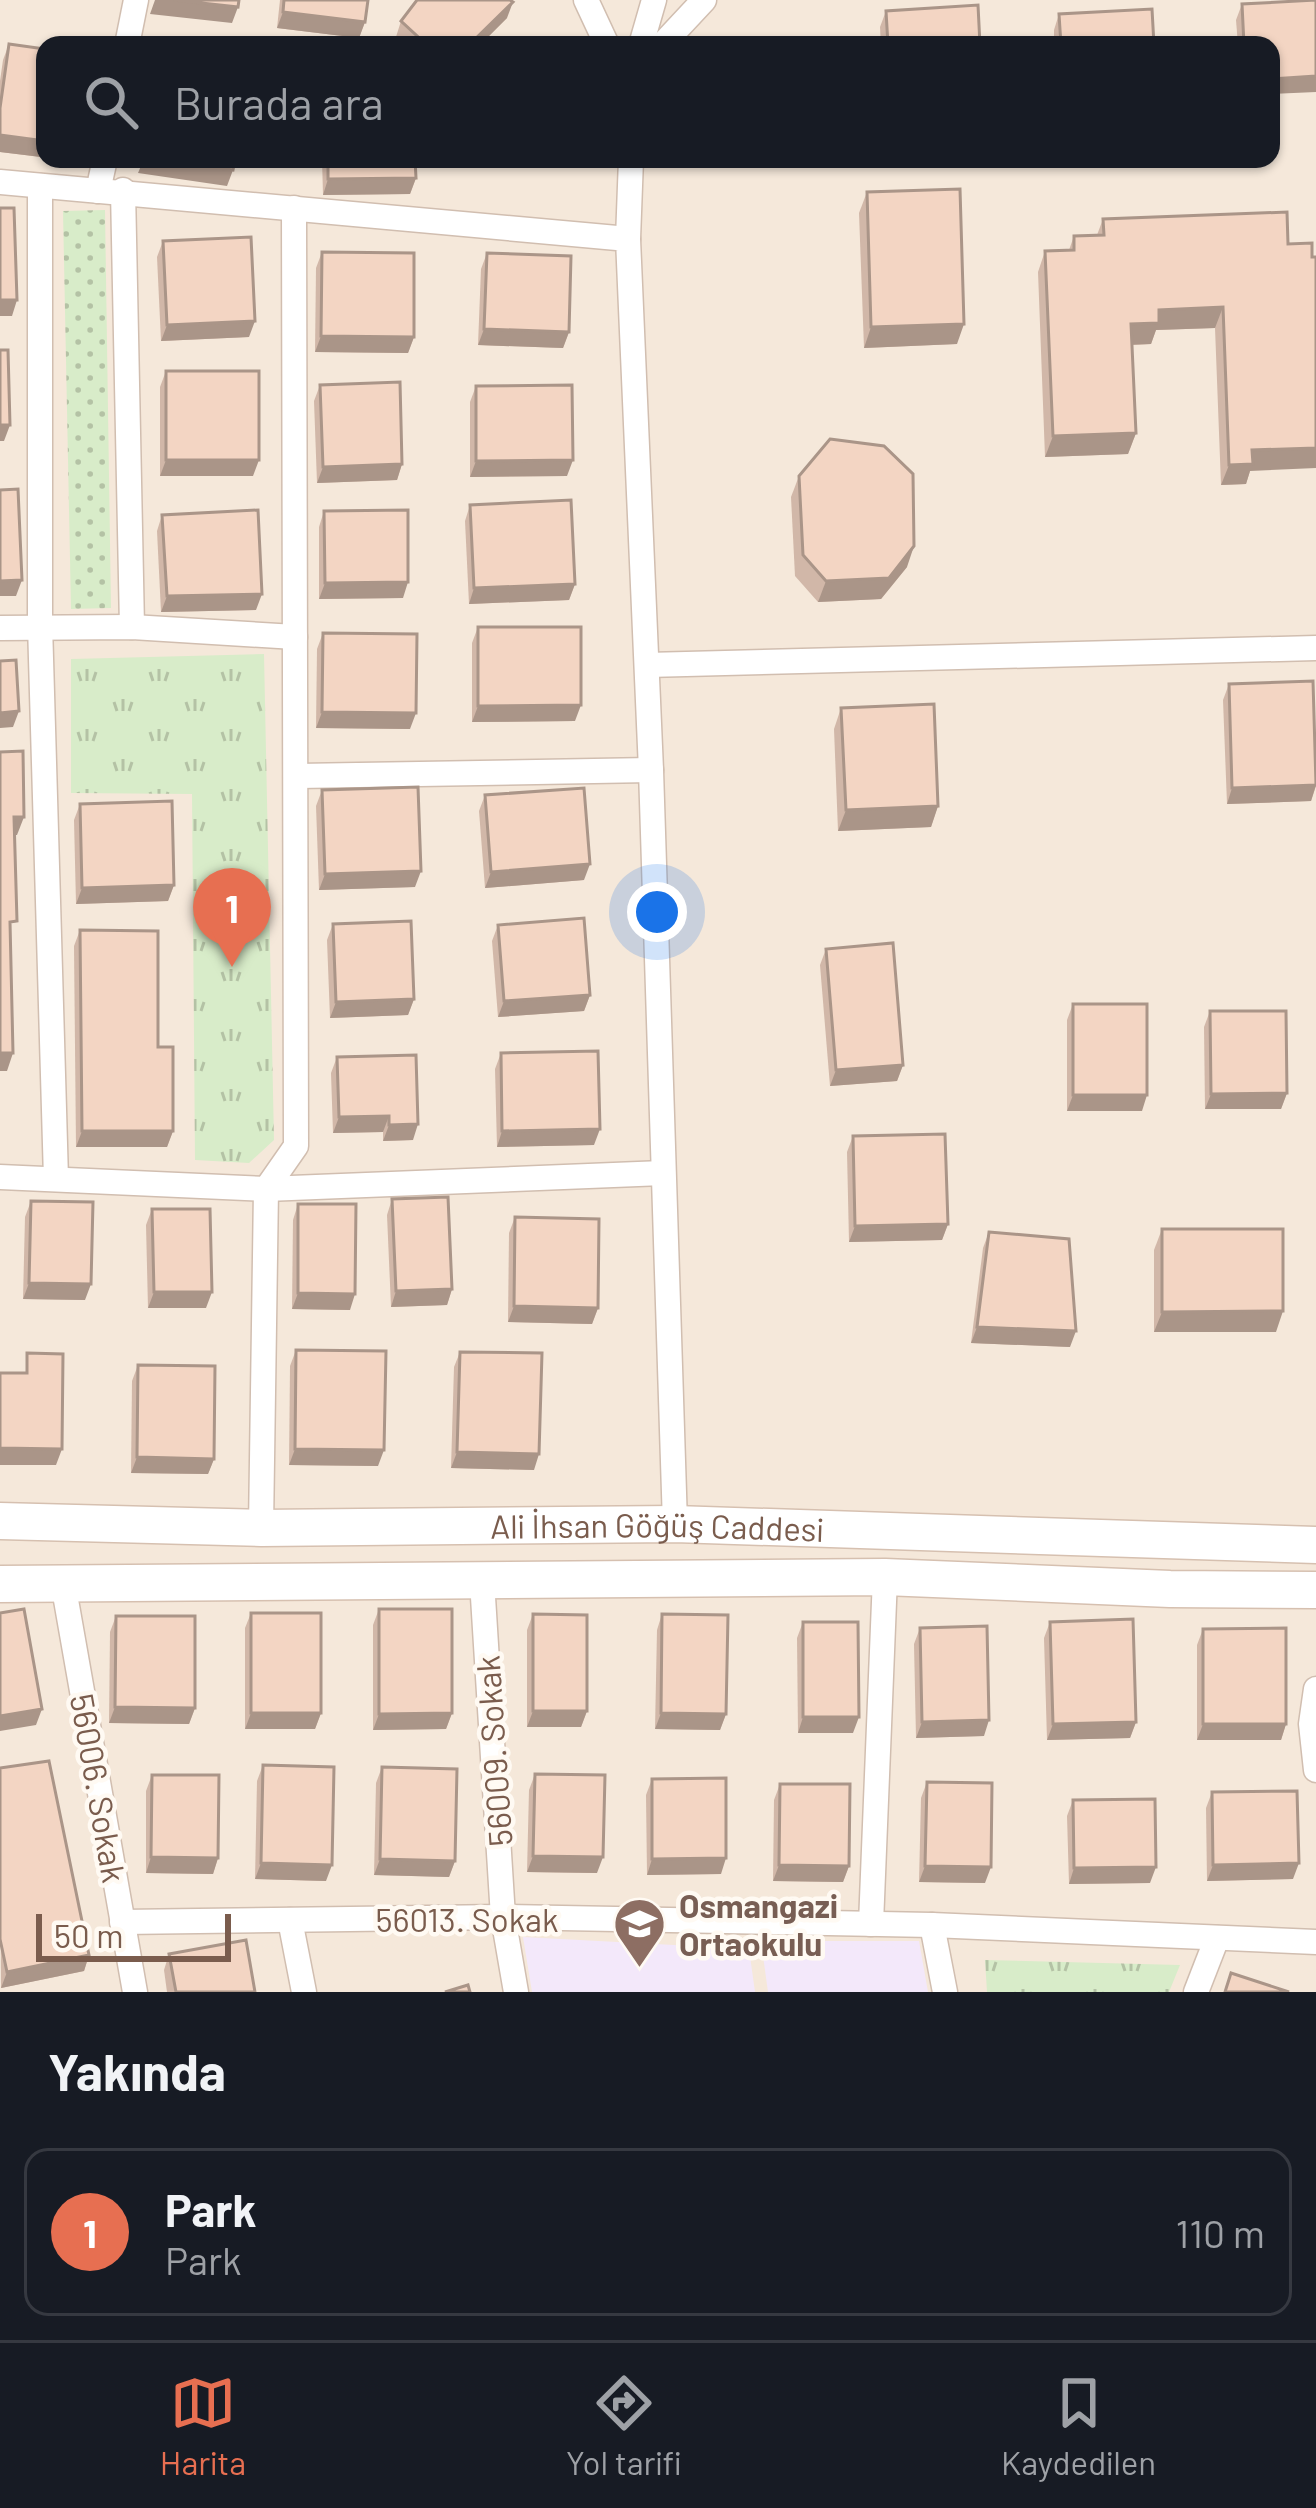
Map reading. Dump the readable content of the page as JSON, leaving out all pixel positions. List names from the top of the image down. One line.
{"streets":{"main road":["Ali İhsan Göğüş Caddesi"],"street":["56009. Sokak","56006. Sokak","56013. Sokak"]},"crossings":[["Ali İhsan Göğüş Caddesi","56009. Sokak"],["Ali İhsan Göğüş Caddesi","56006. Sokak"],["56009. Sokak","56013. Sokak"],["56006. Sokak","56013. Sokak"]],"places":{"school or university":["Osmangazi Ortaokulu"]},"scale_bar":"50 m","page":{"search":"Burada ara","pins":"1","scale":"50 m","heading":"Yakında","list":[{"mark":"1","name":"Park","note":"Park","value":"110 m"}],"nav":["Harita","Yol tarifi","Kaydedilen"]}}
